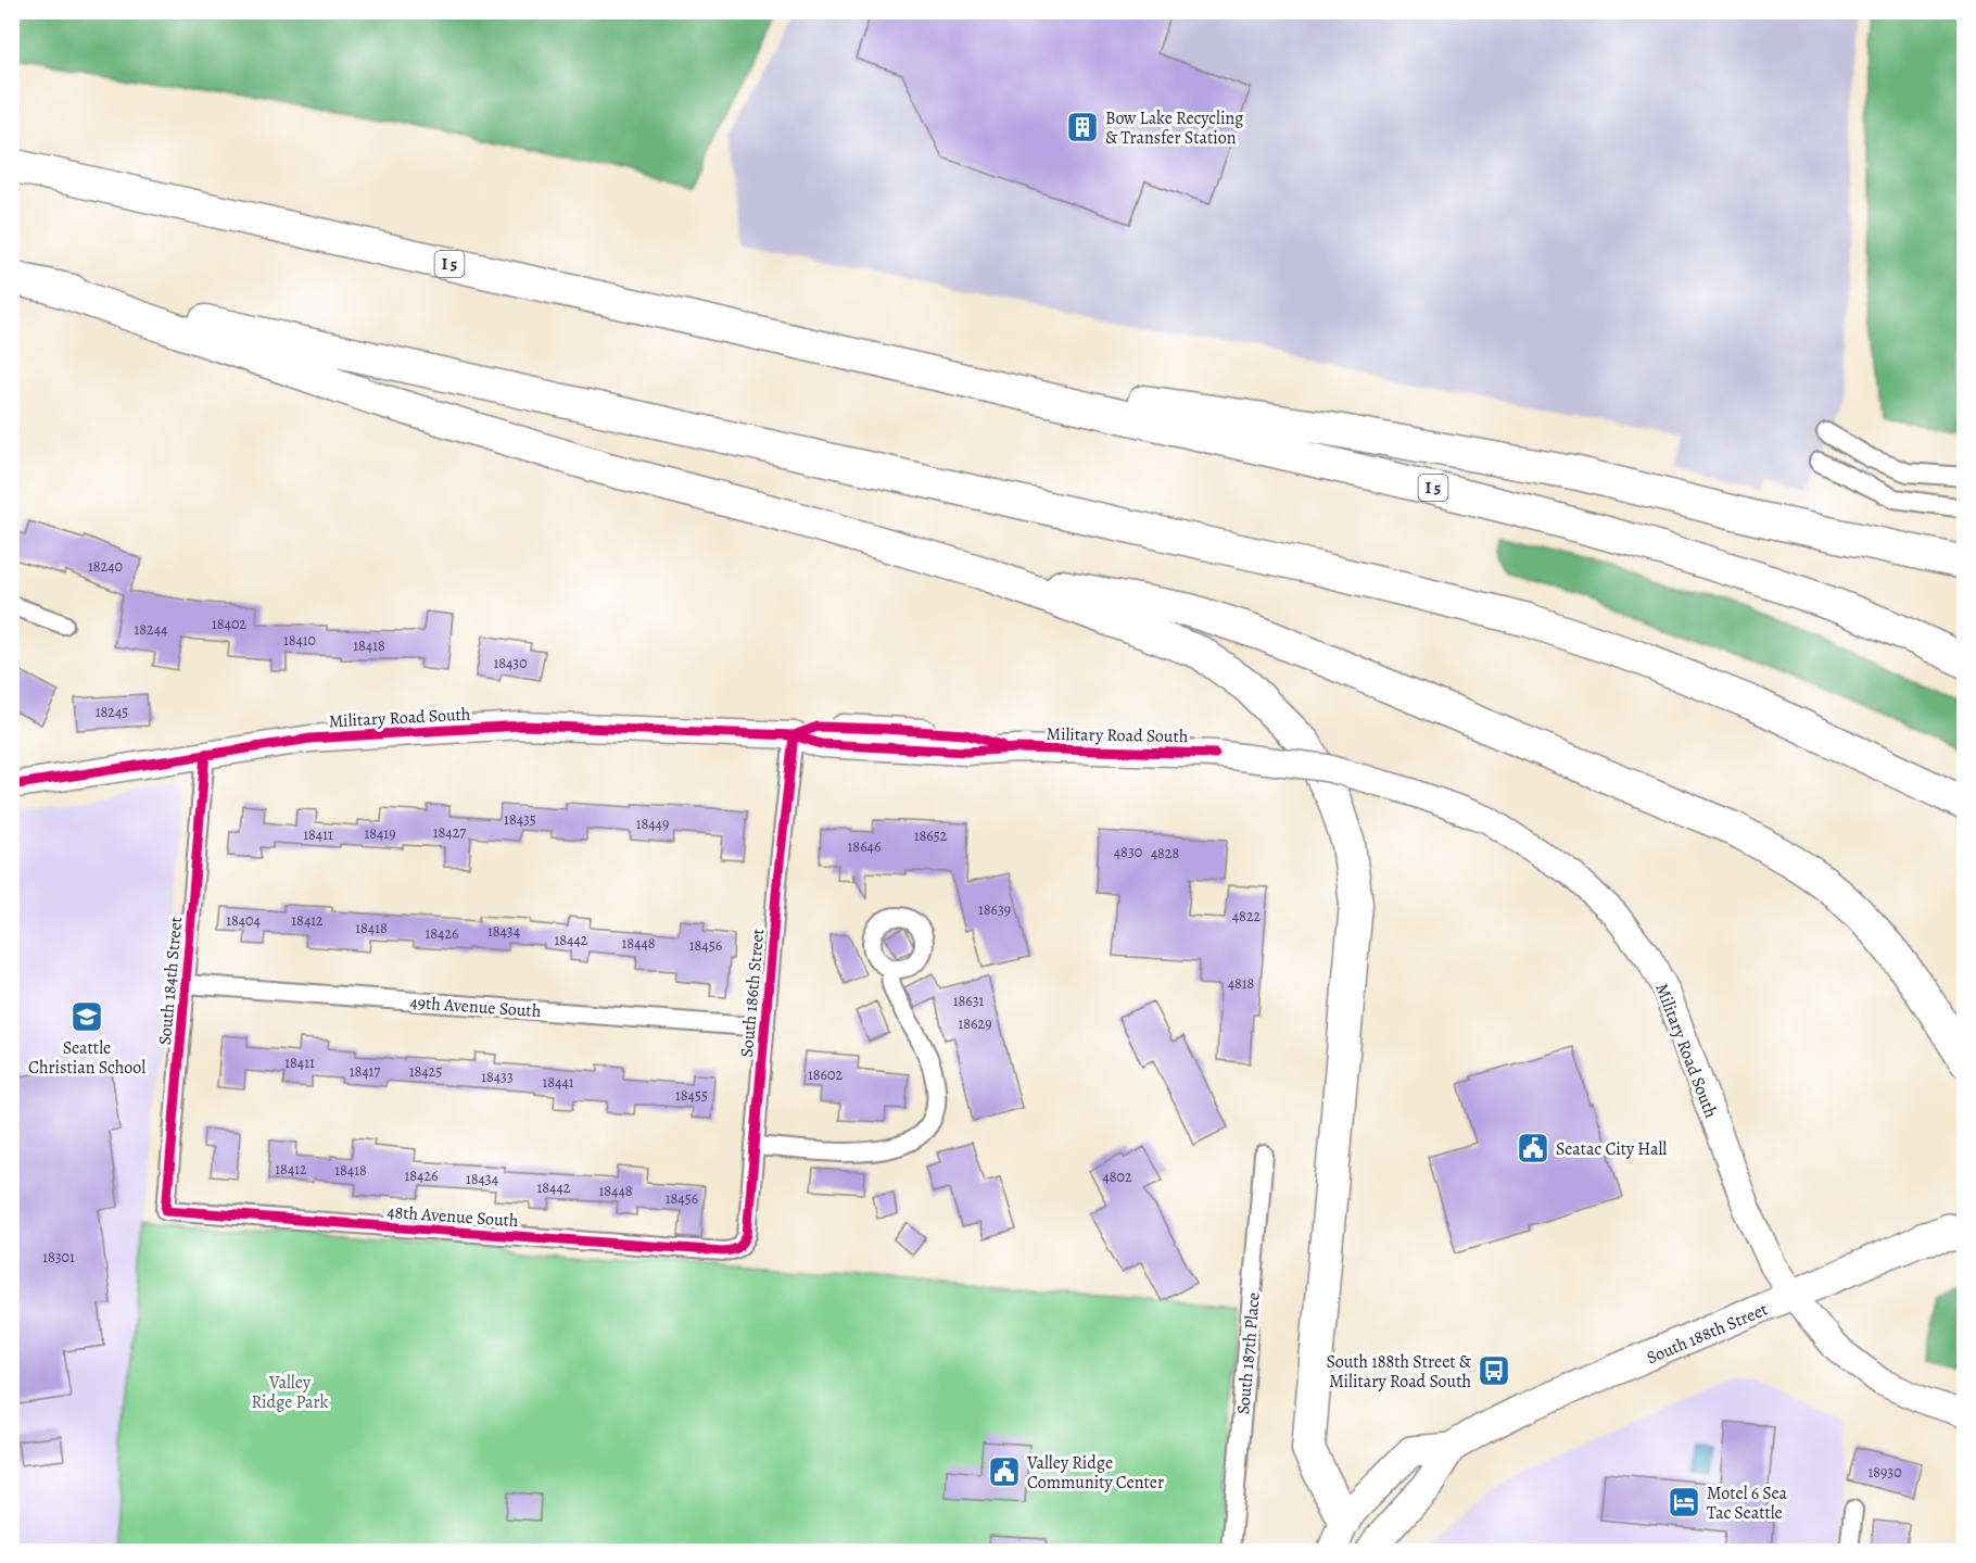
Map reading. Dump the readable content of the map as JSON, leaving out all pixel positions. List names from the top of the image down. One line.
{"streets":{"highway":["I 5"],"main road":["Military Road South","South 188th Street"],"street":["South 184th Street","South 186th Street","49th Avenue South","48th Avenue South","South 187th Place"]},"crossings":[["Military Road South","South 184th Street"],["Military Road South","South 186th Street"],["Military Road South","South 188th Street"],["South 184th Street","49th Avenue South"],["South 184th Street","48th Avenue South"],["South 186th Street","49th Avenue South"],["South 186th Street","48th Avenue South"]],"parks":["Valley Ridge Park"],"places":{"building":["Bow Lake Recycling & Transfer Station"],"school or university":["Seattle Christian School"],"public building":["Seatac City Hall","Valley Ridge Community Center"],"bus stop":["South 188th Street & Military Road South"],"hotel":["Motel 6 Sea Tac Seattle"]},"house_numbers":["18240","18402","18244","18410","18418","18430","18245","18435","18449","18427","18419","18411","18652","18646","4830","4828","18639","4822","18404","18412","18418","18434","18426","18442","18448","18456","4818","18631","18629","18411","18417","18425","18602","18433","18441","18455","18412","18418","18426","4802","18434","18442","18448","18456","18301","18930"]}
